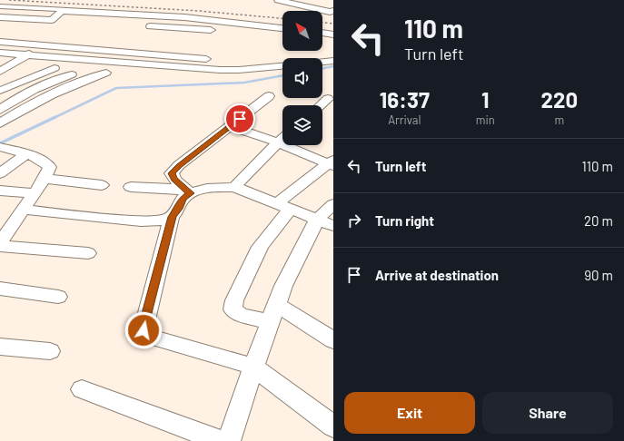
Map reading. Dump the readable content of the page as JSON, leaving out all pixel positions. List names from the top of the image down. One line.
{"north":"top left","page":{"turn":["110 m","Turn left"],"eta":["16:37","Arrival","1","min","220","m"],"list":[{"name":"Turn left","value":"110 m"},{"name":"Turn right","value":"20 m"},{"name":"Arrive at destination","value":"90 m"}],"buttons":["Exit","Share"]}}
